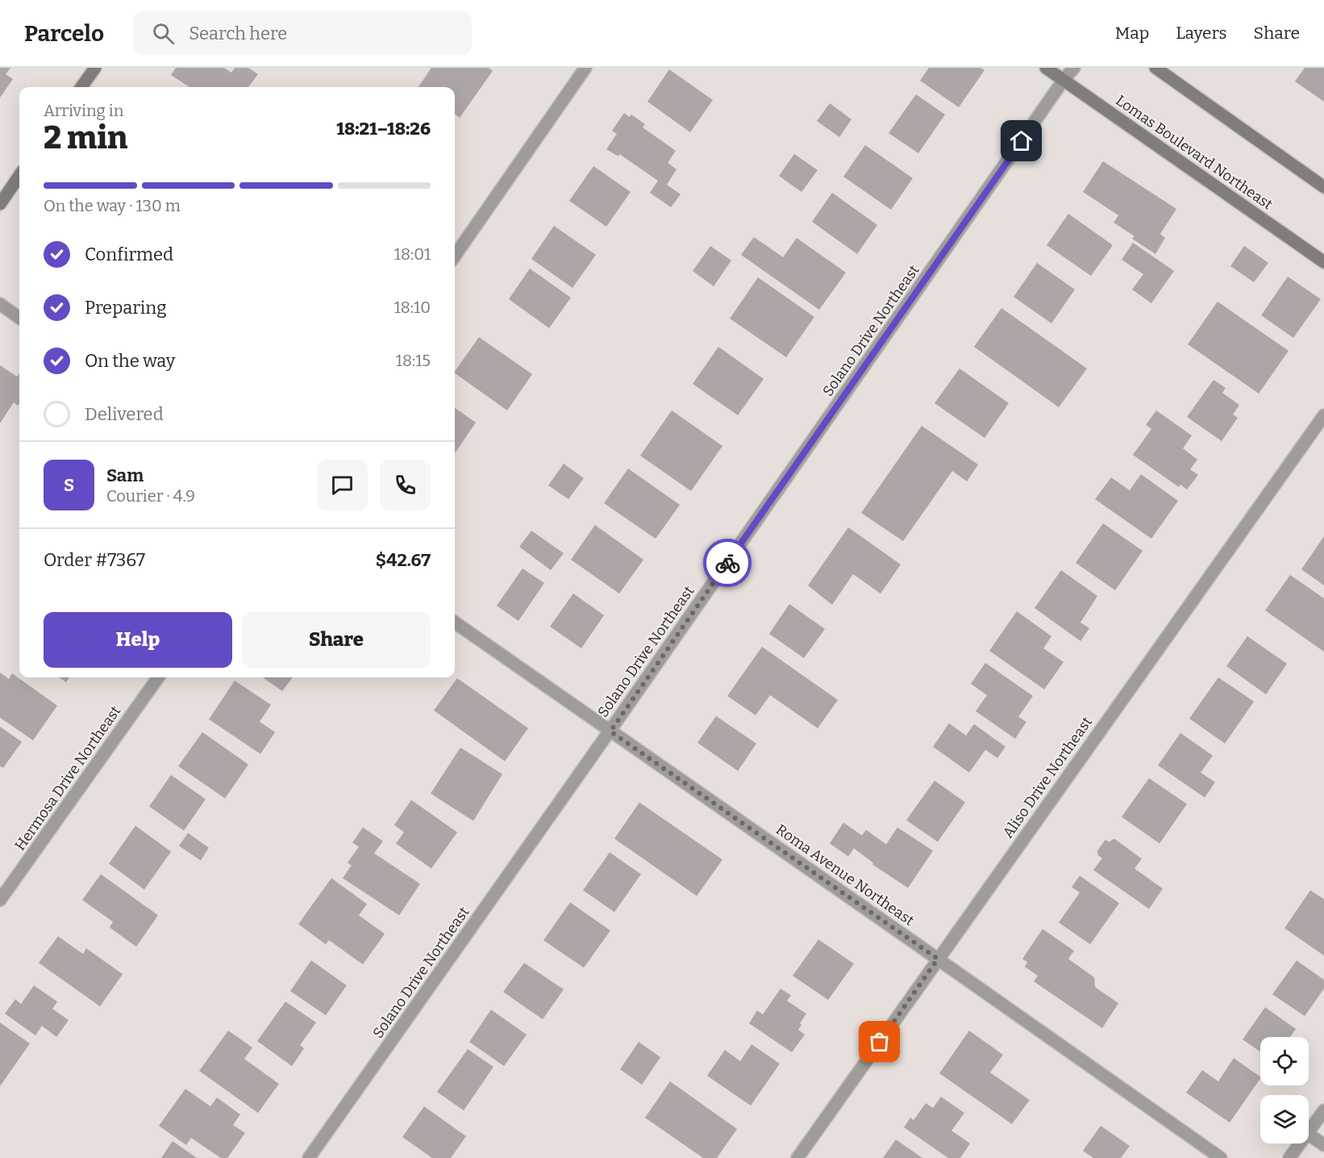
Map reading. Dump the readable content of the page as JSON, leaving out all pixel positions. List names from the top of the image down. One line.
{"streets":{"main road":["Lomas Boulevard Northeast"],"street":["Solano Drive Northeast","Aliso Drive Northeast","Hermosa Drive Northeast","Roma Avenue Northeast"]},"crossings":[["Lomas Boulevard Northeast","Solano Drive Northeast"],["Solano Drive Northeast","Roma Avenue Northeast"],["Aliso Drive Northeast","Roma Avenue Northeast"]],"page":{"header":"Parcelo","search":"Search here","nav":["Map","Layers","Share"],"heading":["2 min","Arriving in","18:21–18:26"],"panel":["Sam","Courier · 4.9","Order #7367","$42.67"],"bar":"On the way · 130 m","list":[["Confirmed","18:01"],["Preparing","18:10"],["On the way","18:15"],"Delivered"],"round":"S","buttons":["Help","Share"]}}
